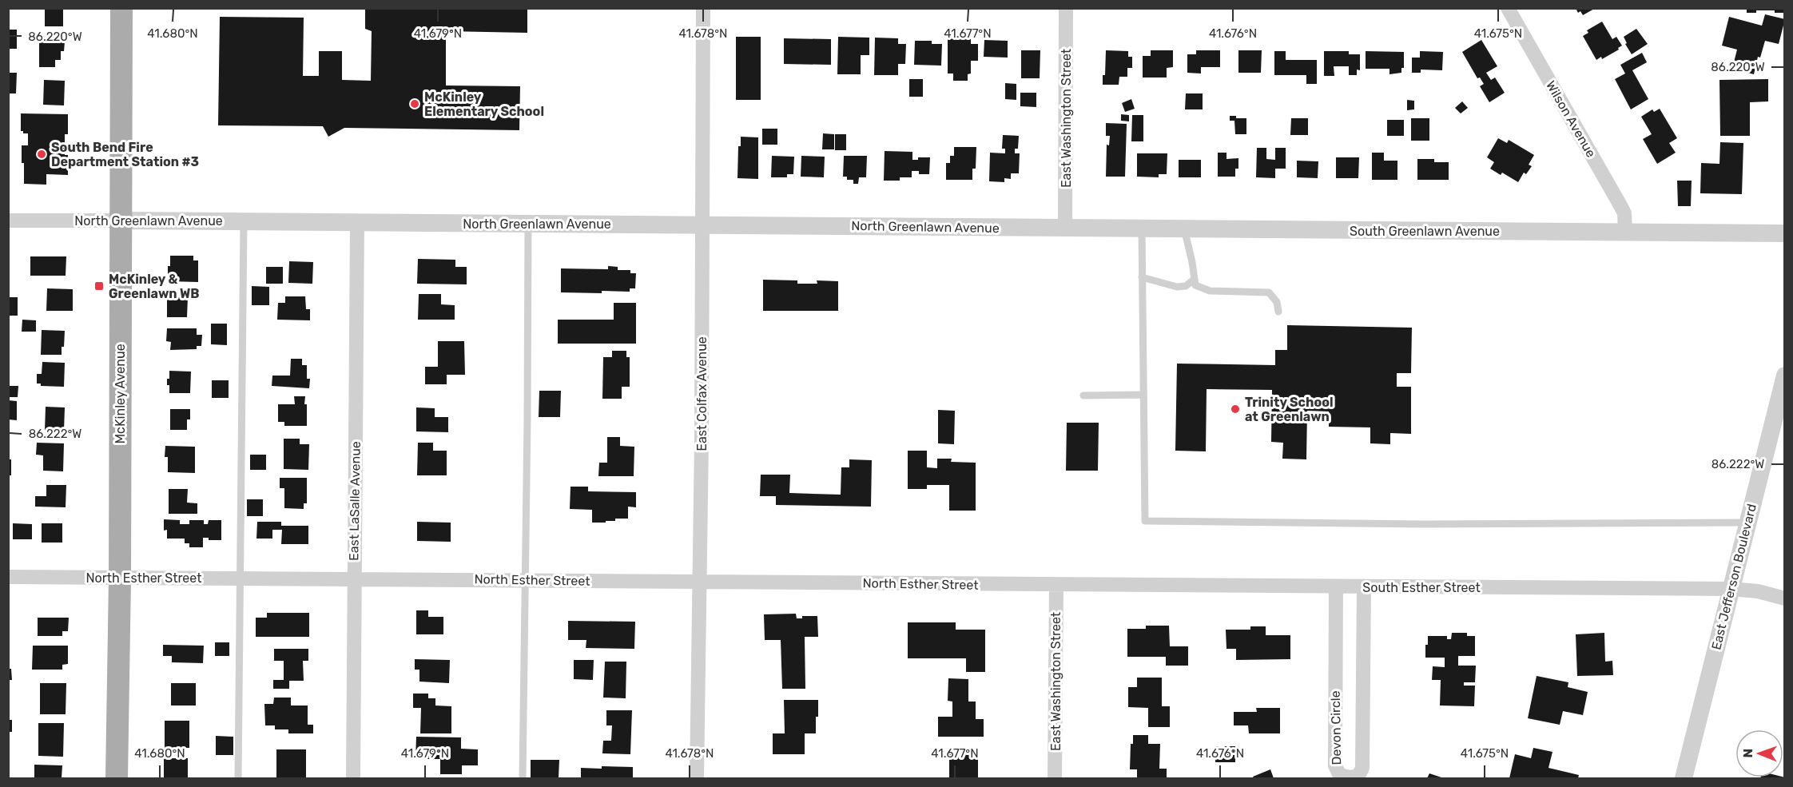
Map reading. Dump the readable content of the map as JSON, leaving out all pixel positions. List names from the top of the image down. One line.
{"streets":{"main road":["McKinley Avenue"],"street":["East Washington Street","Wilson Avenue","North Greenlawn Avenue","South Greenlawn Avenue","East Colfax Avenue","East LaSalle Avenue","East Jefferson Boulevard","North Esther Street","South Esther Street","Devon Circle"]},"crossings":[["East Washington Street","North Greenlawn Avenue"],["East Washington Street","South Greenlawn Avenue"],["East Washington Street","North Esther Street"],["East Washington Street","South Esther Street"],["Wilson Avenue","South Greenlawn Avenue"],["North Greenlawn Avenue","South Greenlawn Avenue"],["North Greenlawn Avenue","McKinley Avenue"],["North Greenlawn Avenue","East Colfax Avenue"],["North Greenlawn Avenue","East LaSalle Avenue"],["McKinley Avenue","North Esther Street"],["East Colfax Avenue","North Esther Street"],["East LaSalle Avenue","North Esther Street"],["East Jefferson Boulevard","South Esther Street"],["North Esther Street","South Esther Street"],["South Esther Street","Devon Circle"]],"places":{"other":["McKinley Elementary School","South Bend Fire Department Station #3","Trinity School at Greenlawn"],"transit":["McKinley & Greenlawn WB"]},"north":"left","coordinates":["41.680°N","41.679°N","41.678°N","41.677°N","41.676°N","41.675°N","86.220°W","86.222°W"]}
